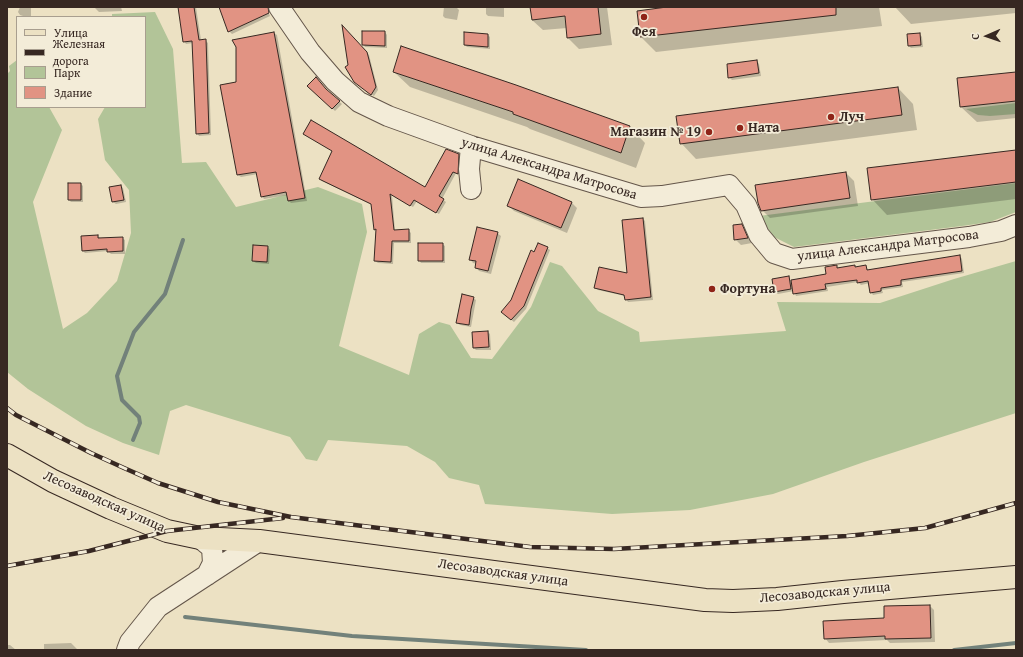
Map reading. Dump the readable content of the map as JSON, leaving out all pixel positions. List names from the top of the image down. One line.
{"streets":{"main road":["Лесозаводская улица"],"street":["улица Александра Матросова"]},"places":["Фея","Луч","Ната","Магазин № 19","Фортуна"],"legend":["Улица","Железная дорога","Парк","Здание"],"north":"left"}
